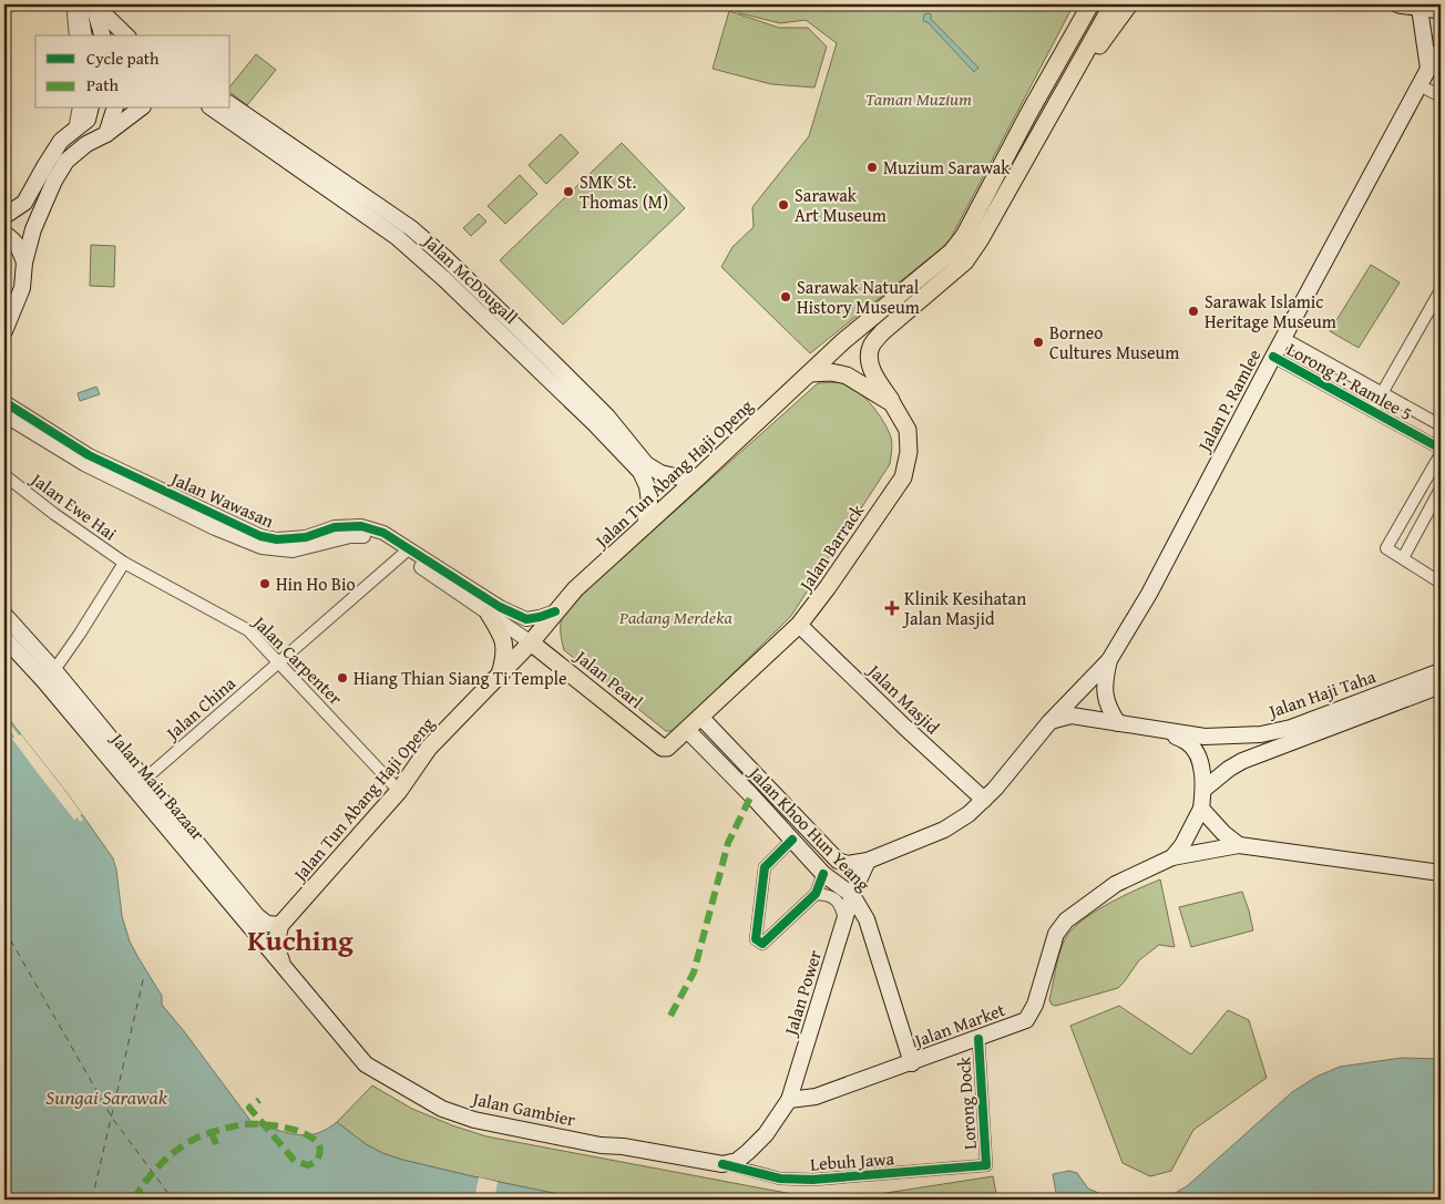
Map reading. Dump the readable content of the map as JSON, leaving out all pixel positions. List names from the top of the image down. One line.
{"streets":{"main road":["Jalan McDougall","Jalan P. Ramlee","Jalan Tun Abang Haji Openg","Jalan Barrack","Jalan Pearl","Jalan Haji Taha","Jalan Masjid","Jalan Main Bazaar","Jalan Khoo Hun Yeang","Jalan Power","Jalan Market","Jalan Gambier"],"street":["Lorong P. Ramlee 5","Jalan Wawasan","Jalan Ewe Hai","Jalan Carpenter","Jalan China","Lorong Dock","Lebuh Jawa"]},"crossings":[["Jalan McDougall","Jalan Tun Abang Haji Openg"],["Lorong P. Ramlee 5","Jalan P. Ramlee"],["Jalan P. Ramlee","Jalan Haji Taha"],["Jalan P. Ramlee","Jalan Masjid"],["Jalan P. Ramlee","Jalan Khoo Hun Yeang"],["Jalan P. Ramlee","Jalan Power"],["Jalan Tun Abang Haji Openg","Jalan Wawasan"],["Jalan Tun Abang Haji Openg","Jalan Barrack"],["Jalan Tun Abang Haji Openg","Jalan Carpenter"],["Jalan Tun Abang Haji Openg","Jalan Pearl"],["Jalan Tun Abang Haji Openg","Jalan Main Bazaar"],["Jalan Wawasan","Jalan Pearl"],["Jalan Wawasan","Jalan China"],["Jalan Ewe Hai","Jalan Carpenter"],["Jalan Barrack","Jalan Pearl"],["Jalan Barrack","Jalan Masjid"],["Jalan Barrack","Jalan Khoo Hun Yeang"],["Jalan Carpenter","Jalan China"],["Jalan Haji Taha","Jalan Market"],["Jalan China","Jalan Main Bazaar"],["Jalan Main Bazaar","Jalan Gambier"],["Jalan Khoo Hun Yeang","Jalan Power"],["Jalan Khoo Hun Yeang","Jalan Market"],["Jalan Power","Jalan Market"],["Jalan Market","Lorong Dock"],["Lorong Dock","Lebuh Jawa"],["Jalan Gambier","Lebuh Jawa"]],"districts":["Kuching"],"water":["Sungai Sarawak"],"parks":["Taman Muzium","Padang Merdeka"],"places":{"other":["Muzium Sarawak","SMK St. Thomas (M)","Sarawak Art Museum","Sarawak Natural History Museum","Sarawak Islamic Heritage Museum","Borneo Cultures Museum","Hin Ho Bio","Hiang Thian Siang Ti Temple"],"health":["Klinik Kesihatan Jalan Masjid"]},"legend":["Cycle path","Path"]}
